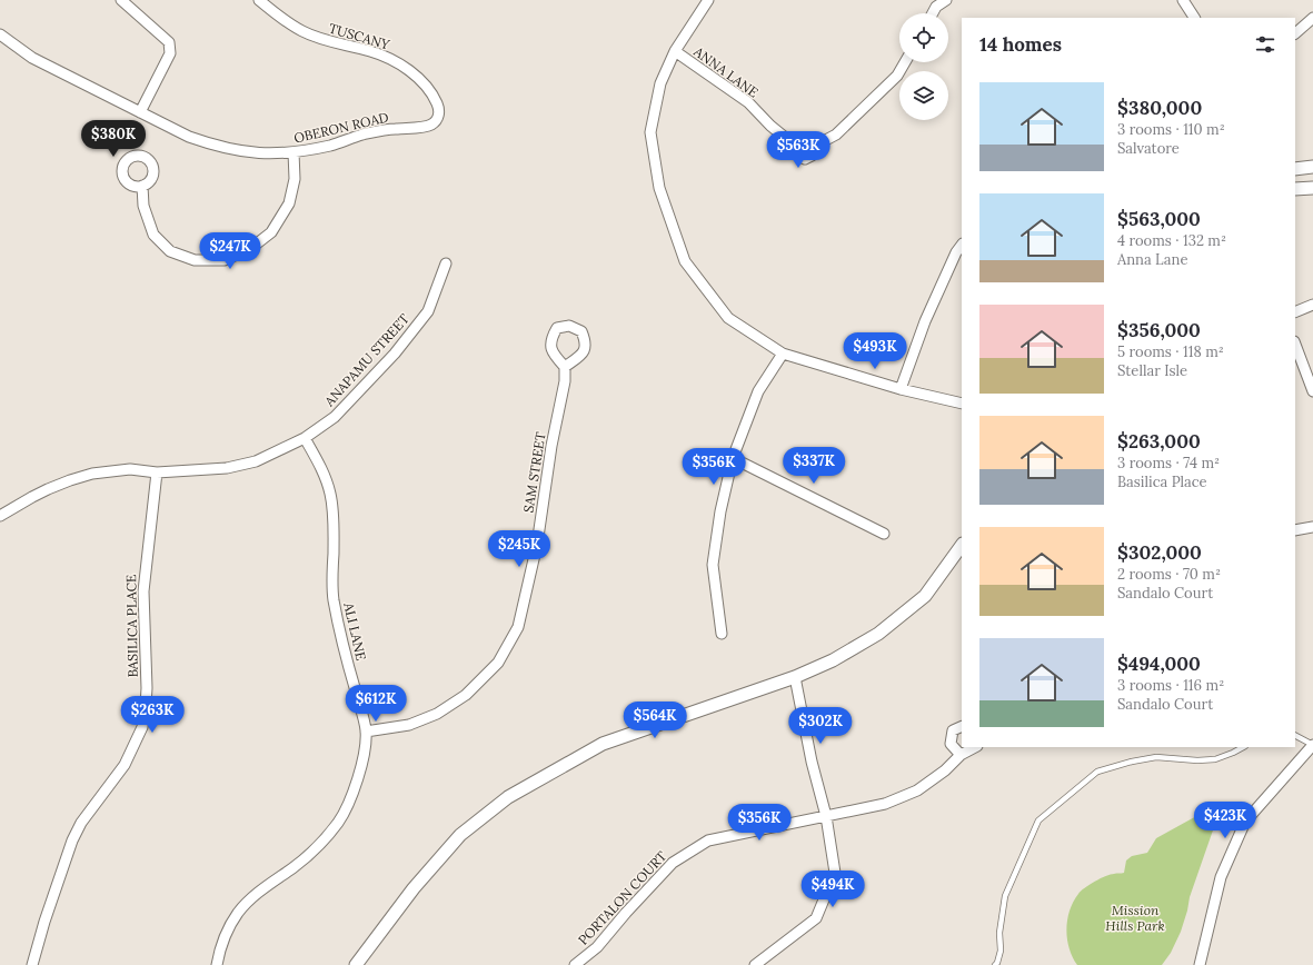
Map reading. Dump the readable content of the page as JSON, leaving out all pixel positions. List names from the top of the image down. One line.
{"streets":{"street":["TUSCANY","ANNA LANE","OBERON ROAD","ANAPAMU STREET","SAM STREET","BASILICA PLACE","ALI LANE","PORTALON COURT"]},"crossings":[["TUSCANY","OBERON ROAD"],["ANAPAMU STREET","BASILICA PLACE"],["ANAPAMU STREET","ALI LANE"],["SAM STREET","ALI LANE"]],"parks":["Mission Hills Park"],"page":{"heading":"14 homes","list":[{"name":"$380,000","note":"3 rooms · 110 m² · Salvatore"},{"name":"$563,000","note":"4 rooms · 132 m² · Anna Lane"},{"name":"$356,000","note":"5 rooms · 118 m² · Stellar Isle"},{"name":"$263,000","note":"3 rooms · 74 m² · Basilica Place"},{"name":"$302,000","note":"2 rooms · 70 m² · Sandalo Court"},{"name":"$494,000","note":"3 rooms · 116 m² · Sandalo Court"}],"price":["$380K","$563K","$247K","$493K","$337K","$356K","$245K","$612K","$263K","$564K","$302K","$423K","$356K","$494K"]}}
